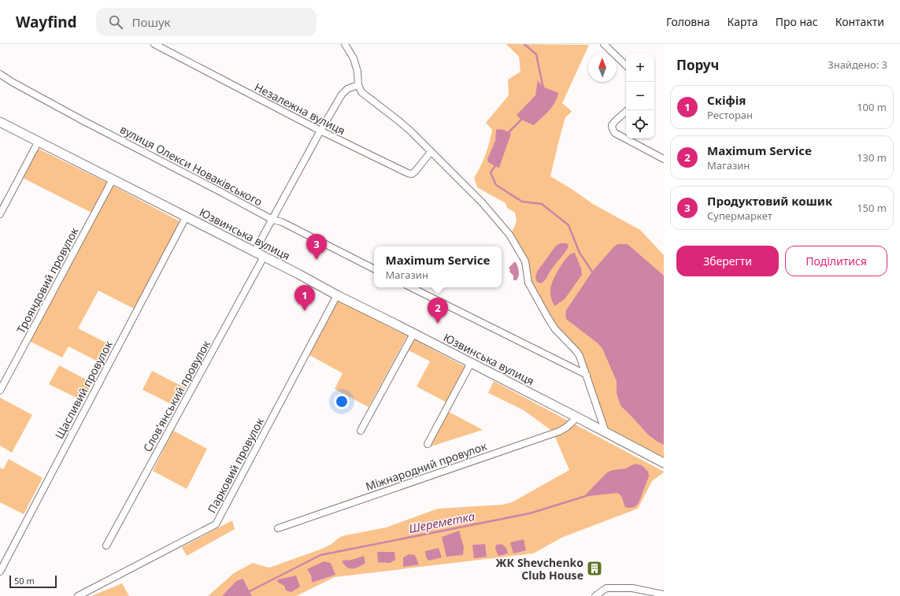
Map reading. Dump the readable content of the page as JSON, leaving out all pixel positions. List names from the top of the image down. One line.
{"streets":{"main road":["Юзвинська вулиця"],"street":["Незалежна вулиця","вулиця Олекси Новаківського","Трояндовий провулок","Щасливий провулок","Словʼянський провулок","Парковий провулок","Міжнародний провулок"]},"crossings":[["Юзвинська вулиця","Трояндовий провулок"],["Юзвинська вулиця","Щасливий провулок"],["Юзвинська вулиця","Словʼянський провулок"],["Юзвинська вулиця","Парковий провулок"],["Юзвинська вулиця","Міжнародний провулок"]],"water":["Шереметка"],"places":{"building":["ЖК Shevchenko Club House"]},"scale_bar":"50 m","north":"top","page":{"header":"Wayfind","search":"Пошук","nav":["Головна","Карта","Про нас","Контакти"],"heading":["Поруч","Знайдено: 3"],"map_buttons":["+","−"],"list":[{"mark":"1","name":"Скіфія","note":"Ресторан","value":"100 m"},{"mark":"2","name":"Maximum Service","note":"Магазин","value":"130 m"},{"mark":"3","name":"Продуктовий кошик","note":"Супермаркет","value":"150 m"}],"pins":["3","1","2"],"buttons":["Зберегти","Поділитися"],"popup":["Maximum Service","Магазин"],"scale":"50 m"}}
